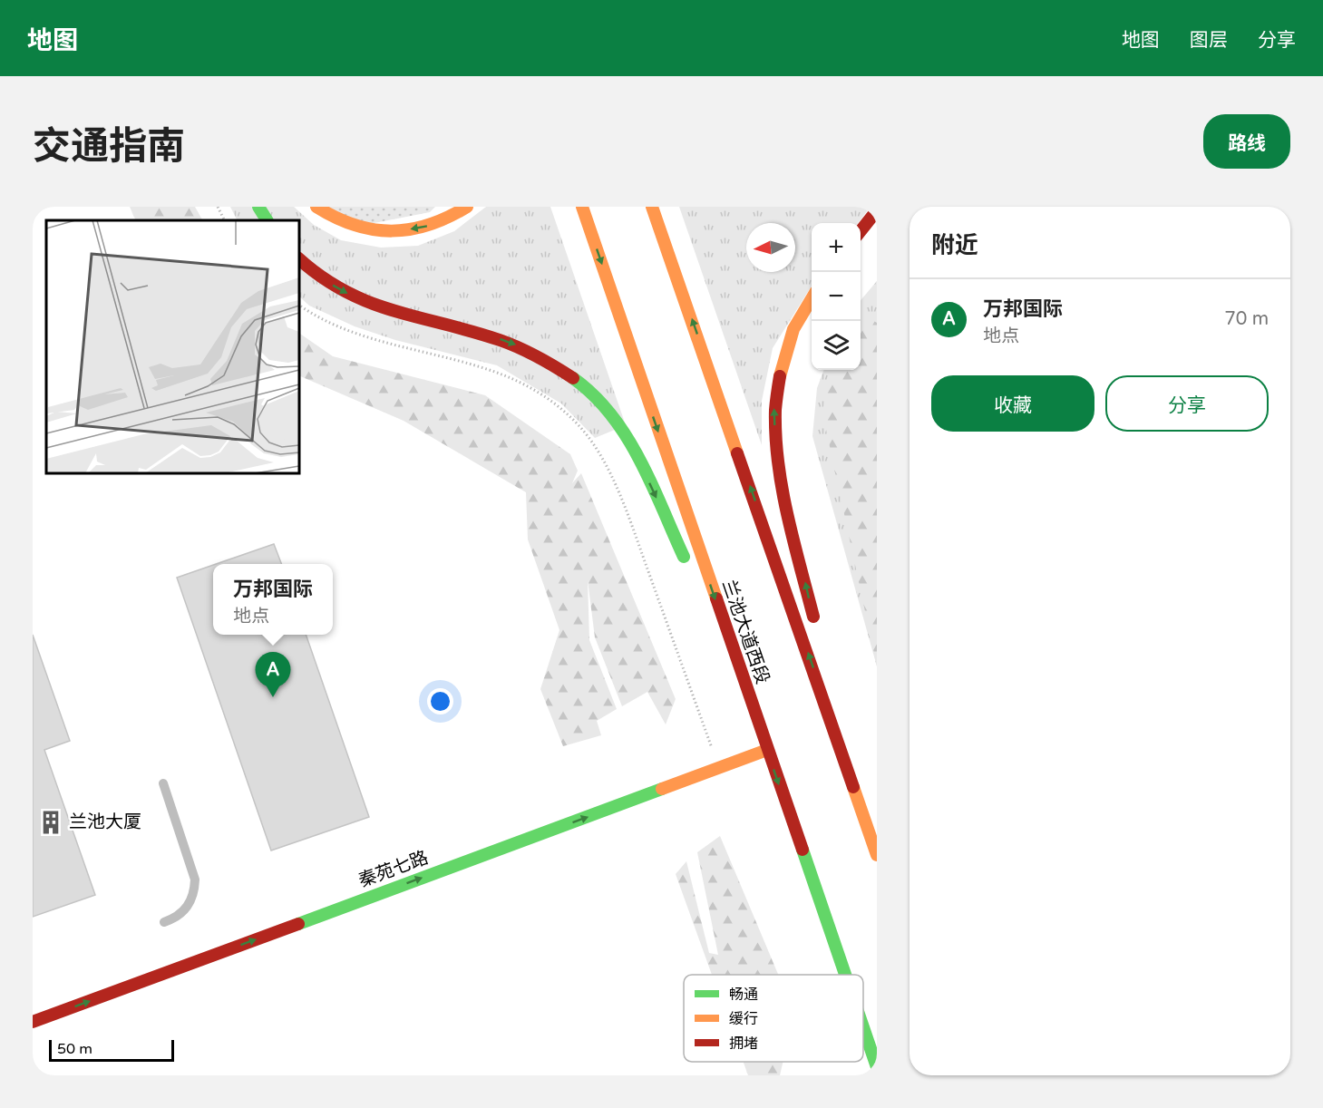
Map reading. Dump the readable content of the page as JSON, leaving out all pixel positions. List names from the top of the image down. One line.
{"streets":{"main road":["兰池大道西段","秦苑七路"]},"crossings":[["兰池大道西段","秦苑七路"]],"one_way":["秦苑七路"],"places":{"building":["兰池大厦"]},"legend":["畅通","缓行","拥堵"],"scale_bar":"50 m","north":"left","page":{"header":"地图","nav":["地图","图层","分享"],"title":"交通指南","buttons":["路线",["收藏","分享"]],"heading":"附近","map_buttons":["+","−"],"list":[{"mark":"A","name":"万邦国际","note":"地点","value":"70 m"}],"popup":["万邦国际","地点"],"pins":"A","scale":"50 m"}}
